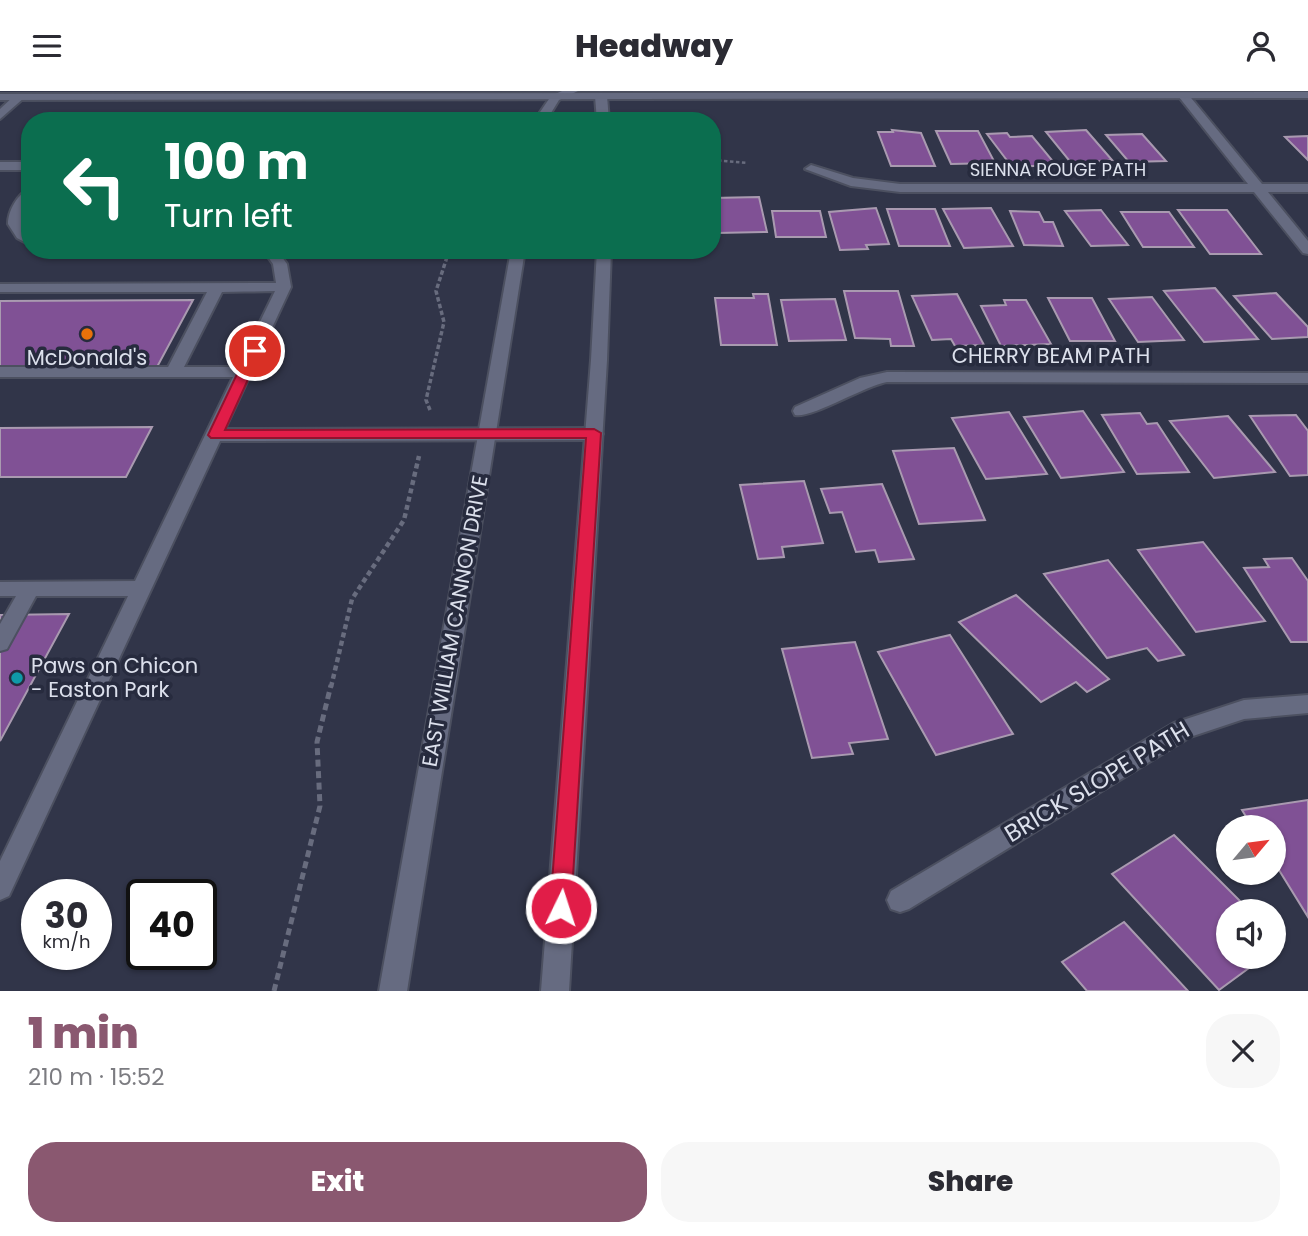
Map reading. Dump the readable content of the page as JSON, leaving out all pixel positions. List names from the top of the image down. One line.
{"streets":{"street":["SIENNA ROUGE PATH","CHERRY BEAM PATH","EAST WILLIAM CANNON DRIVE","BRICK SLOPE PATH"]},"places":["McDonald's","Paws on Chicon - Easton Park"],"north":"top right","page":{"header":"Headway","turn":["100 m","Turn left"],"speed":"30 km/h","limit":"40","heading":["1 min","210 m · 15:52"],"buttons":["Exit","Share"]}}
